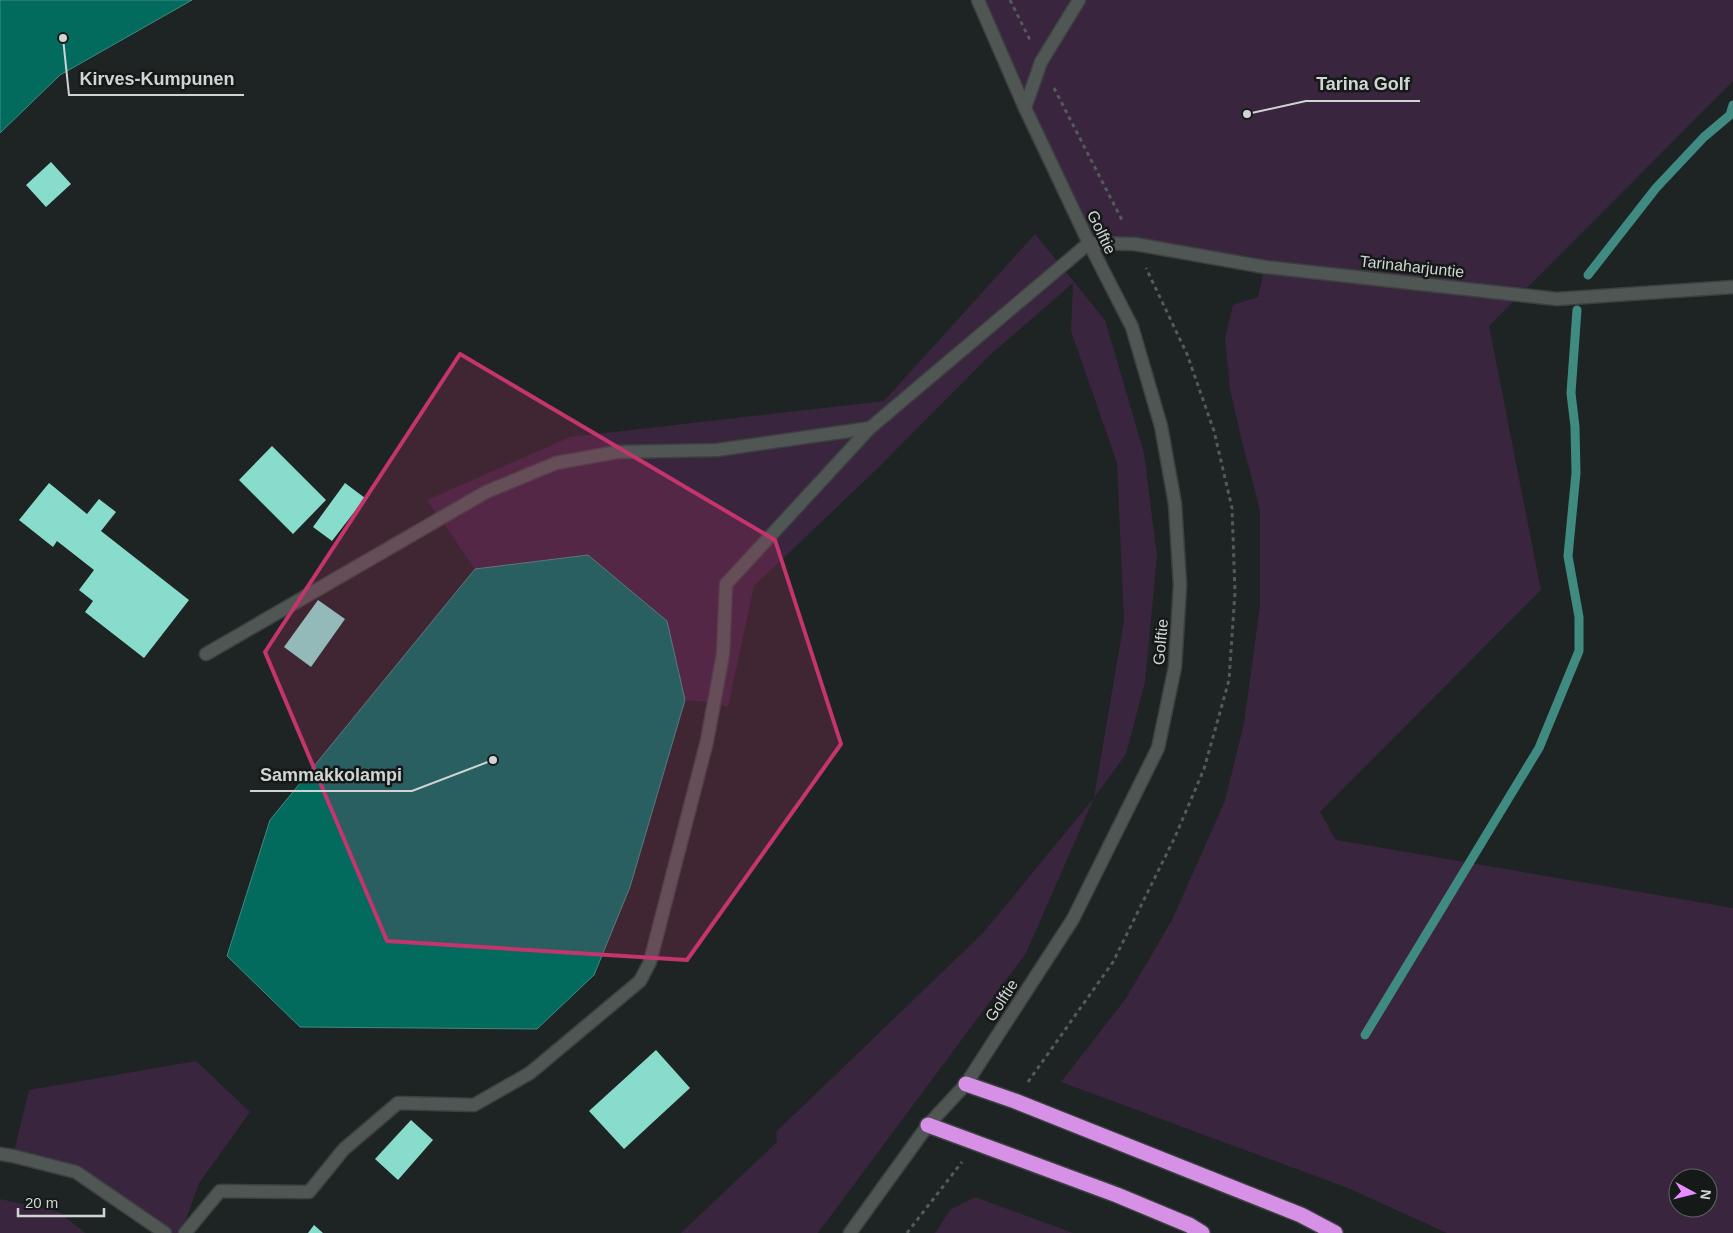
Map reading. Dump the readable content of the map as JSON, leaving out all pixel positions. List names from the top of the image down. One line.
{"streets":{"street":["Golftie","Tarinaharjuntie"]},"crossings":[["Golftie","Tarinaharjuntie"]],"places":["Kirves-Kumpunen","Tarina Golf","Sammakkolampi"],"scale_bar":"20 m","north":"right"}
